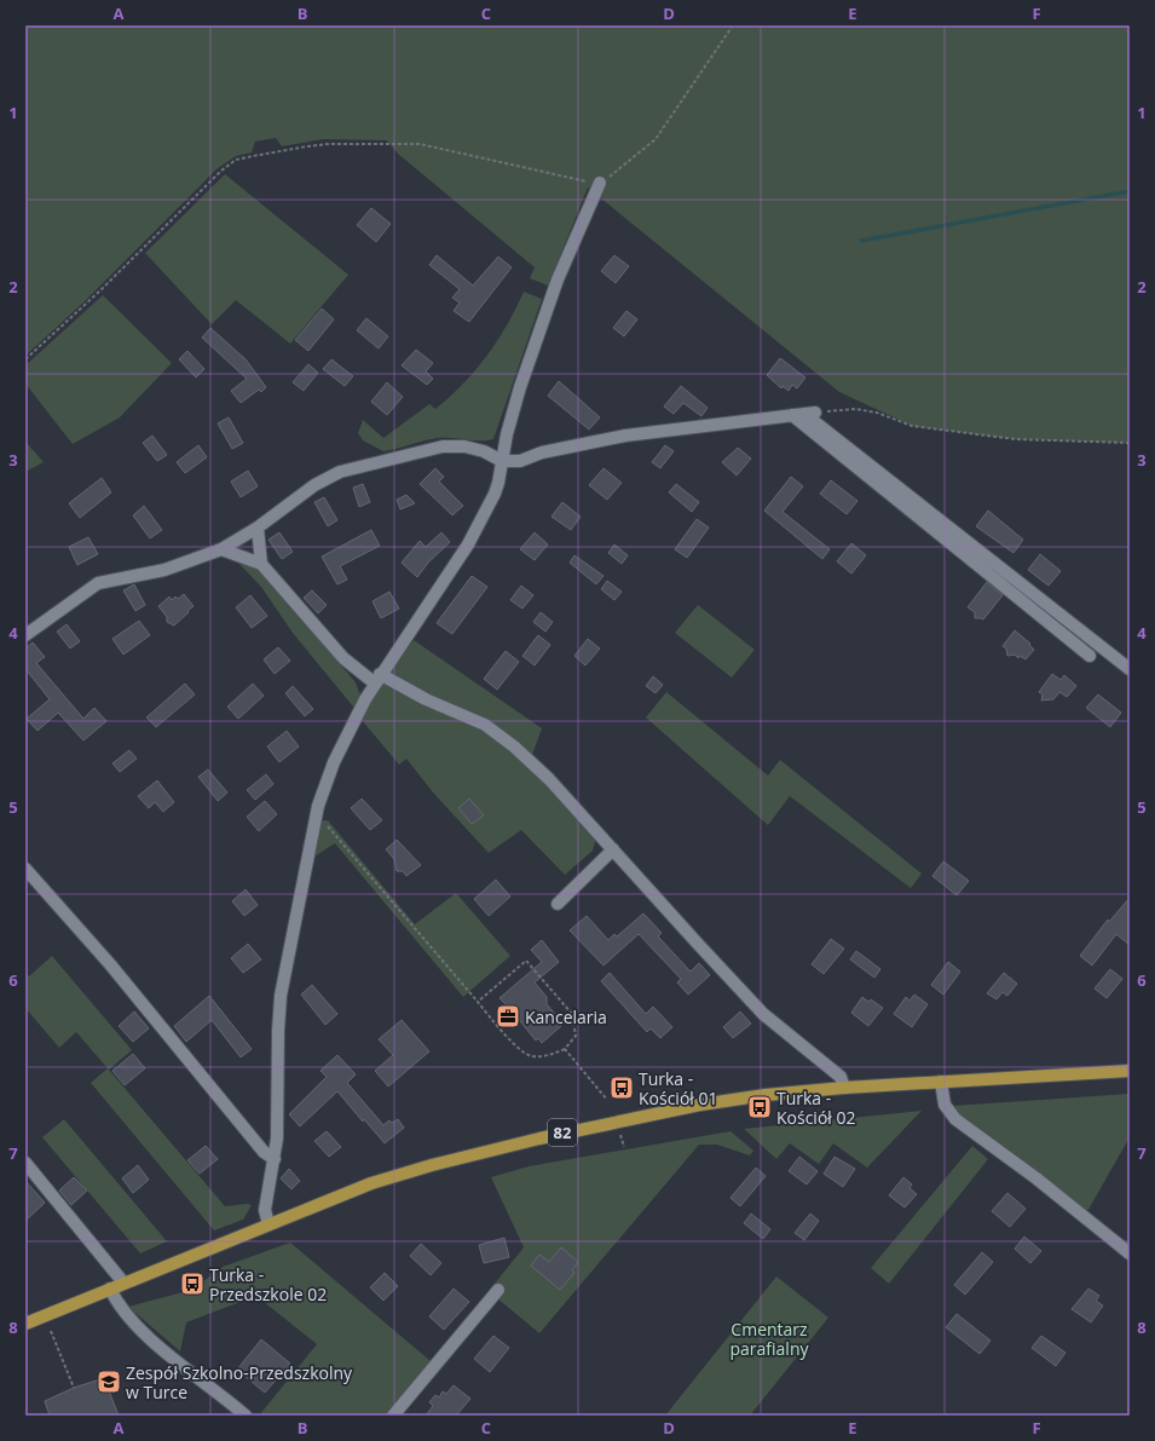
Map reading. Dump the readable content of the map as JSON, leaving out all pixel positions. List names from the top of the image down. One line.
{"streets":{"main road":["82"]},"parks":["Cmentarz parafialny"],"places":{"office":["Kancelaria"],"bus stop":["Turka - Kościół 01","Turka - Kościół 02","Turka - Przedszkole 02"],"school or university":["Zespół Szkolno-Przedszkolny w Turce"]},"grid":{"columns":["A","B","C","D","E","F"],"rows":["1","2","3","4","5","6","7","8"]}}
